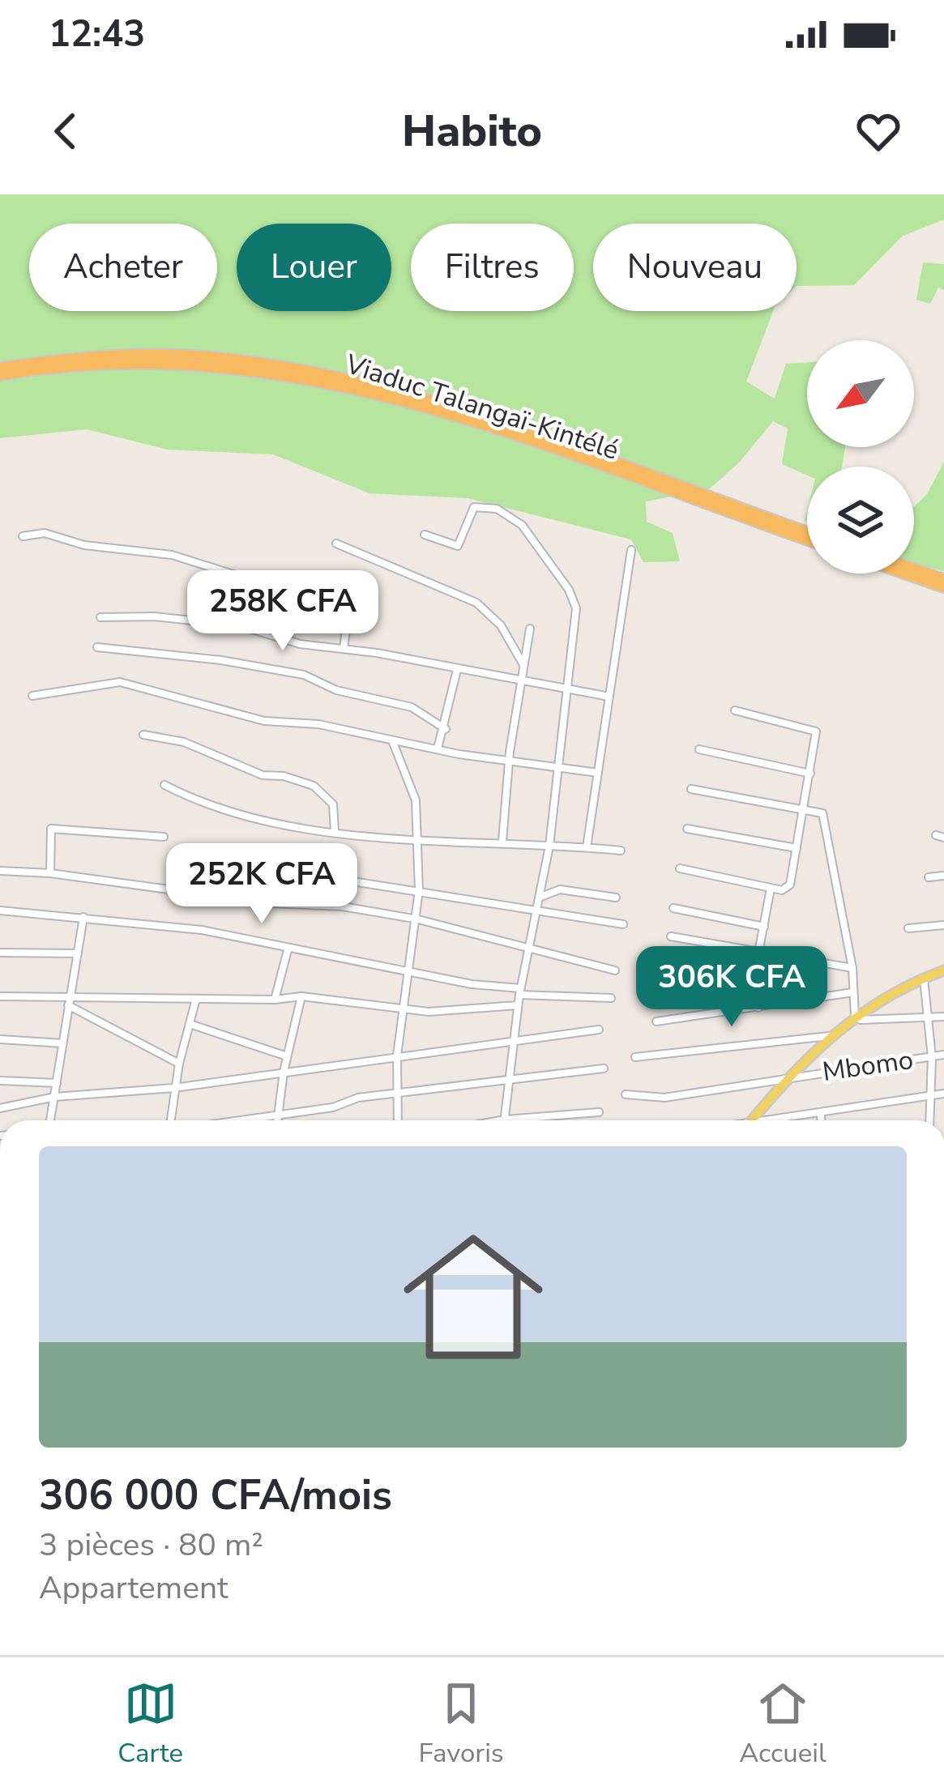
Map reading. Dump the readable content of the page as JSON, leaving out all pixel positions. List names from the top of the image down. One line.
{"streets":{"highway":["Viaduc Talangaï-Kintélé"],"street":["Mbomo"]},"north":"bottom left","page":{"status":"12:43","header":"Habito","chip":["Acheter","Louer","Filtres","Nouveau"],"price":["258K CFA","252K CFA","306K CFA"],"list":[{"name":"306 000 CFA/mois","note":"3 pièces · 80 m² · Appartement"}],"tabs":["Carte","Favoris","Accueil"]}}
